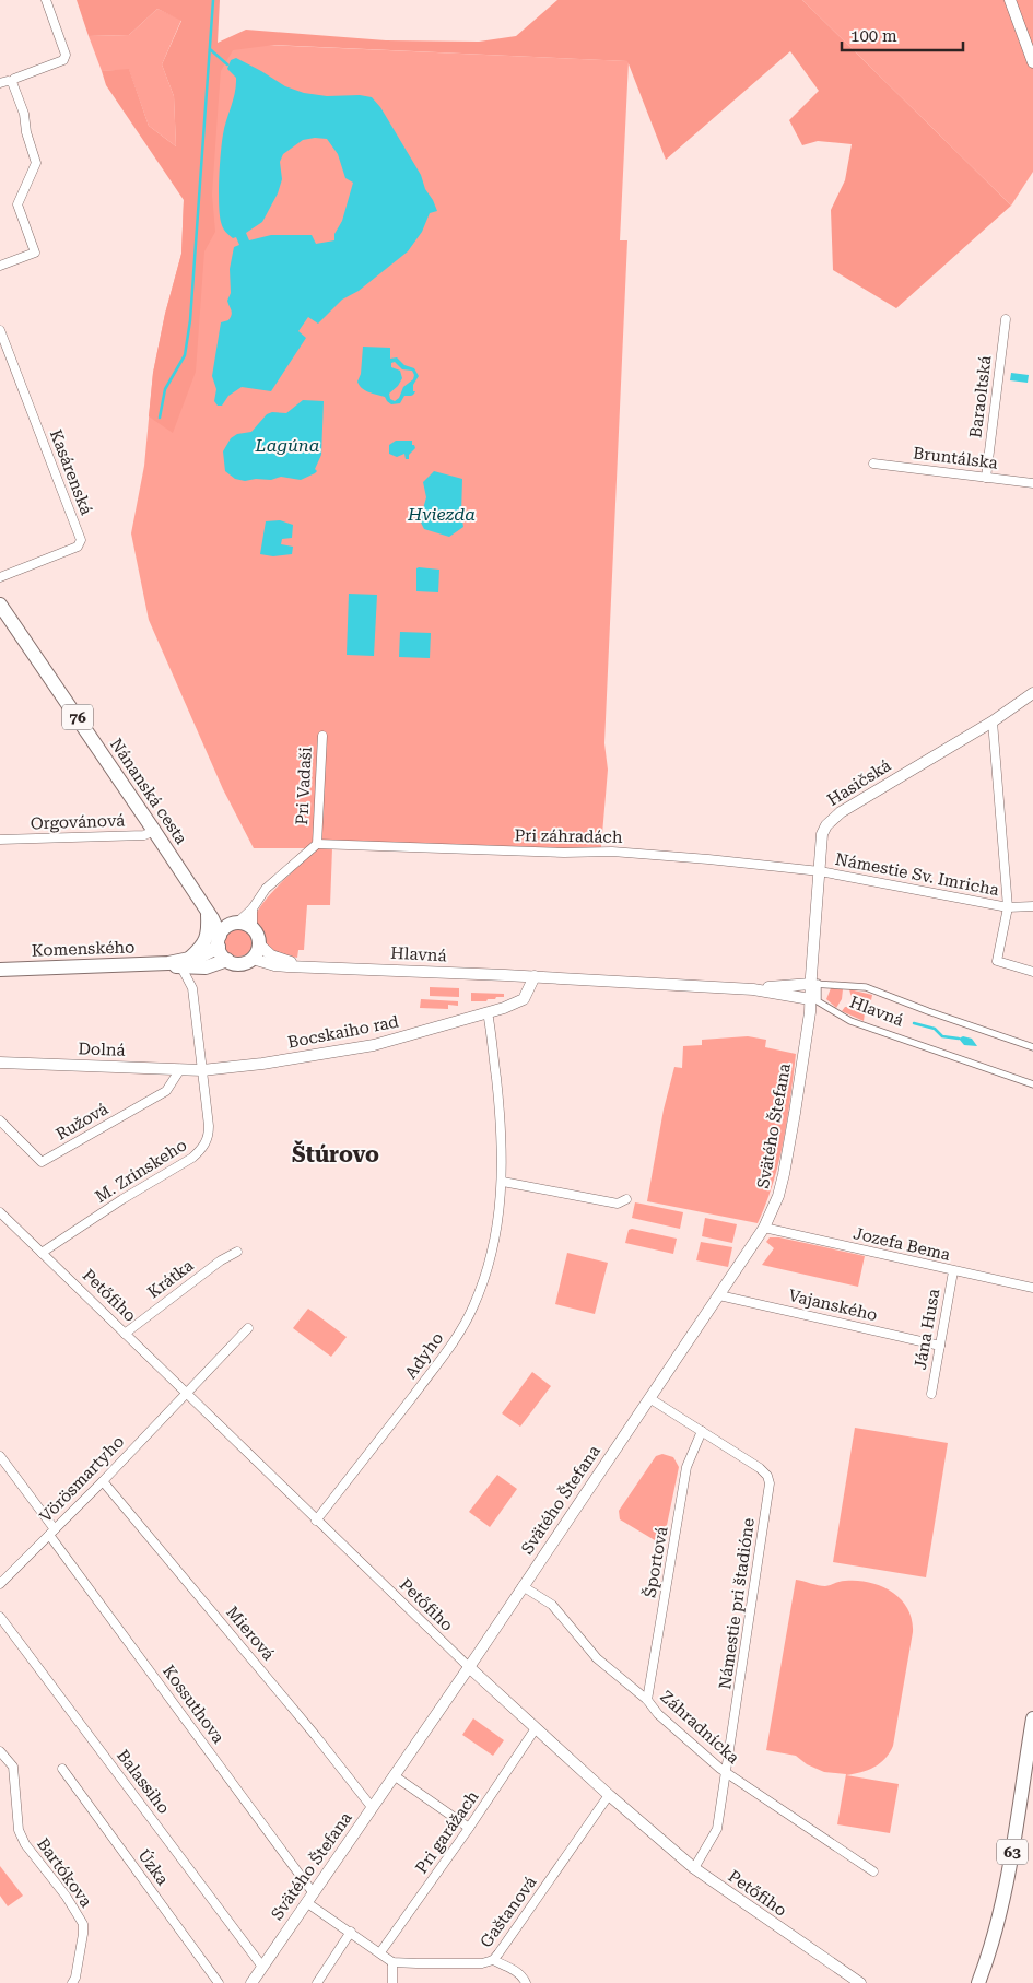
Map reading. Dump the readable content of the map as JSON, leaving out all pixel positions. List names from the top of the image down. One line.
{"streets":{"main road":["76","Nánanská cesta","Komenského","63"],"street":["Baraoltská","Bruntálska","Kasárenská","Hasičská","Pri Vadaši","Orgovánová","Pri záhradách","Námestie Sv. Imricha","Hlavná","Bocskaiho rad","Dolná","Ružová","Svätého Štefana","M. Zrínskeho","Jozefa Bema","Krátka","Petőfiho","Vajanského","Jána Husa","Adyho","Vörösmartyho","Športová","Námestie pri štadióne","Mierová","Kossuthova","Záhradnícka","Balassiho","Pri garážach","Úzka","Bartókova","Gaštanová"]},"crossings":[["Baraoltská","Bruntálska"],["76","Pri Vadaši"],["76","Nánanská cesta"],["76","Komenského"],["76","Hlavná"],["Hasičská","Pri záhradách"],["Hasičská","Námestie Sv. Imricha"],["Hasičská","Hlavná"],["Hasičská","Svätého Štefana"],["Pri Vadaši","Pri záhradách"],["Pri Vadaši","Komenského"],["Pri Vadaši","Hlavná"],["Nánanská cesta","Orgovánová"],["Pri záhradách","Námestie Sv. Imricha"],["Komenského","Hlavná"],["Hlavná","Svätého Štefana"],["Bocskaiho rad","Dolná"],["Bocskaiho rad","M. Zrínskeho"],["Bocskaiho rad","Adyho"],["Dolná","Ružová"],["Dolná","M. Zrínskeho"],["Svätého Štefana","Jozefa Bema"],["Svätého Štefana","Petőfiho"],["Svätého Štefana","Vajanského"],["Svätého Štefana","Námestie pri štadióne"],["Svätého Štefana","Mierová"],["Svätého Štefana","Kossuthova"],["Svätého Štefana","Záhradnícka"],["Svätého Štefana","Balassiho"],["M. Zrínskeho","Petőfiho"],["Jozefa Bema","Jána Husa"],["Krátka","Petőfiho"],["Petőfiho","Adyho"],["Petőfiho","Vörösmartyho"],["Petőfiho","Námestie pri štadióne"],["Petőfiho","Pri garážach"],["Petőfiho","Gaštanová"],["Vajanského","Jána Husa"],["Vörösmartyho","Mierová"],["Vörösmartyho","Kossuthova"],["Športová","Námestie pri štadióne"],["Športová","Záhradnícka"],["Námestie pri štadióne","Záhradnícka"]],"districts":["Štúrovo"],"water":["Lagúna","Hviezda"],"scale_bar":"100 m"}
